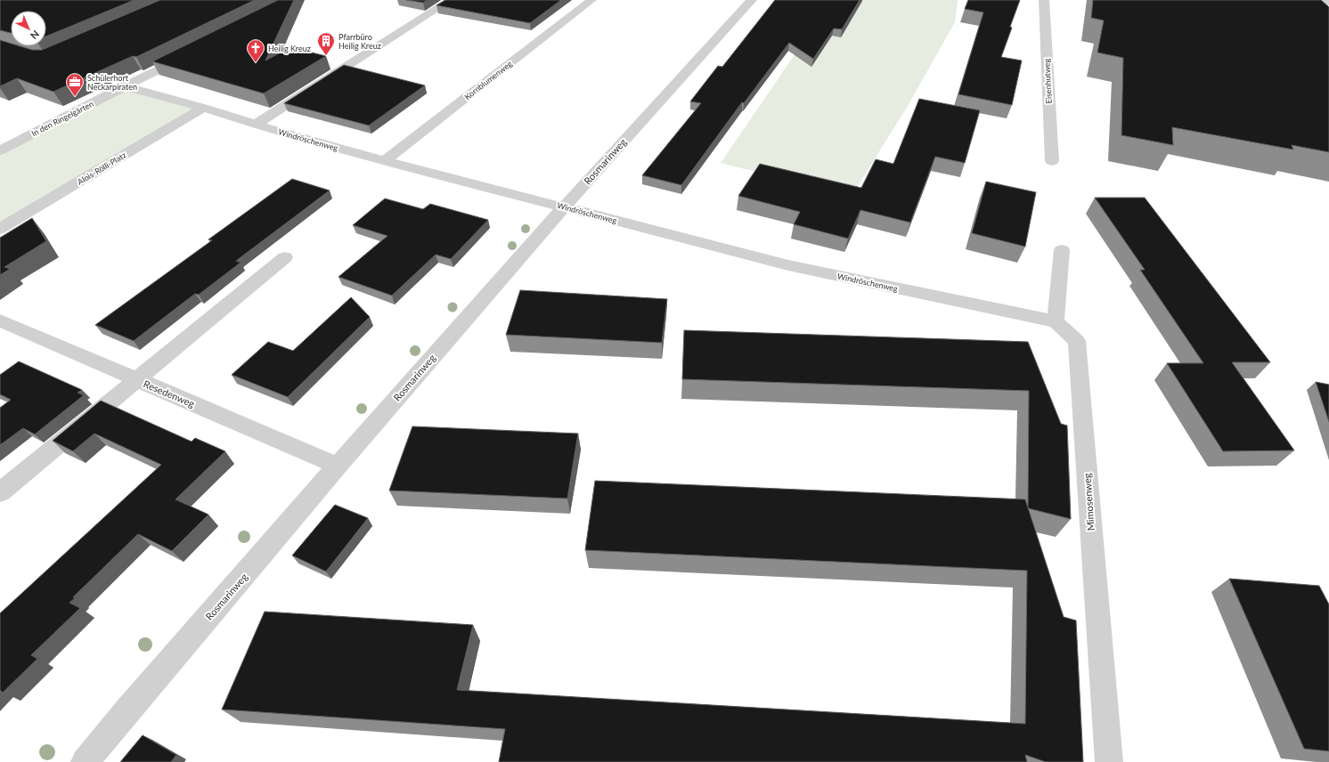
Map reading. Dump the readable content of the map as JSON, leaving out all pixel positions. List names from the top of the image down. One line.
{"streets":{"street":["Kornblumenweg","Eisenhutweg","In den Ringelgärten","Windröschenweg","Rosmarinweg","Alois-Rölli-Platz","Resedenweg","Mimosenweg"]},"crossings":[["Kornblumenweg","Windröschenweg"],["In den Ringelgärten","Windröschenweg"],["Windröschenweg","Rosmarinweg"],["Windröschenweg","Alois-Rölli-Platz"],["Windröschenweg","Mimosenweg"],["Rosmarinweg","Resedenweg"]],"places":{"building":["Pfarrbüro Heilig Kreuz"],"church":["Heilig Kreuz"],"office":["Schülerhort Neckarpiraten"]},"north":"bottom right"}
